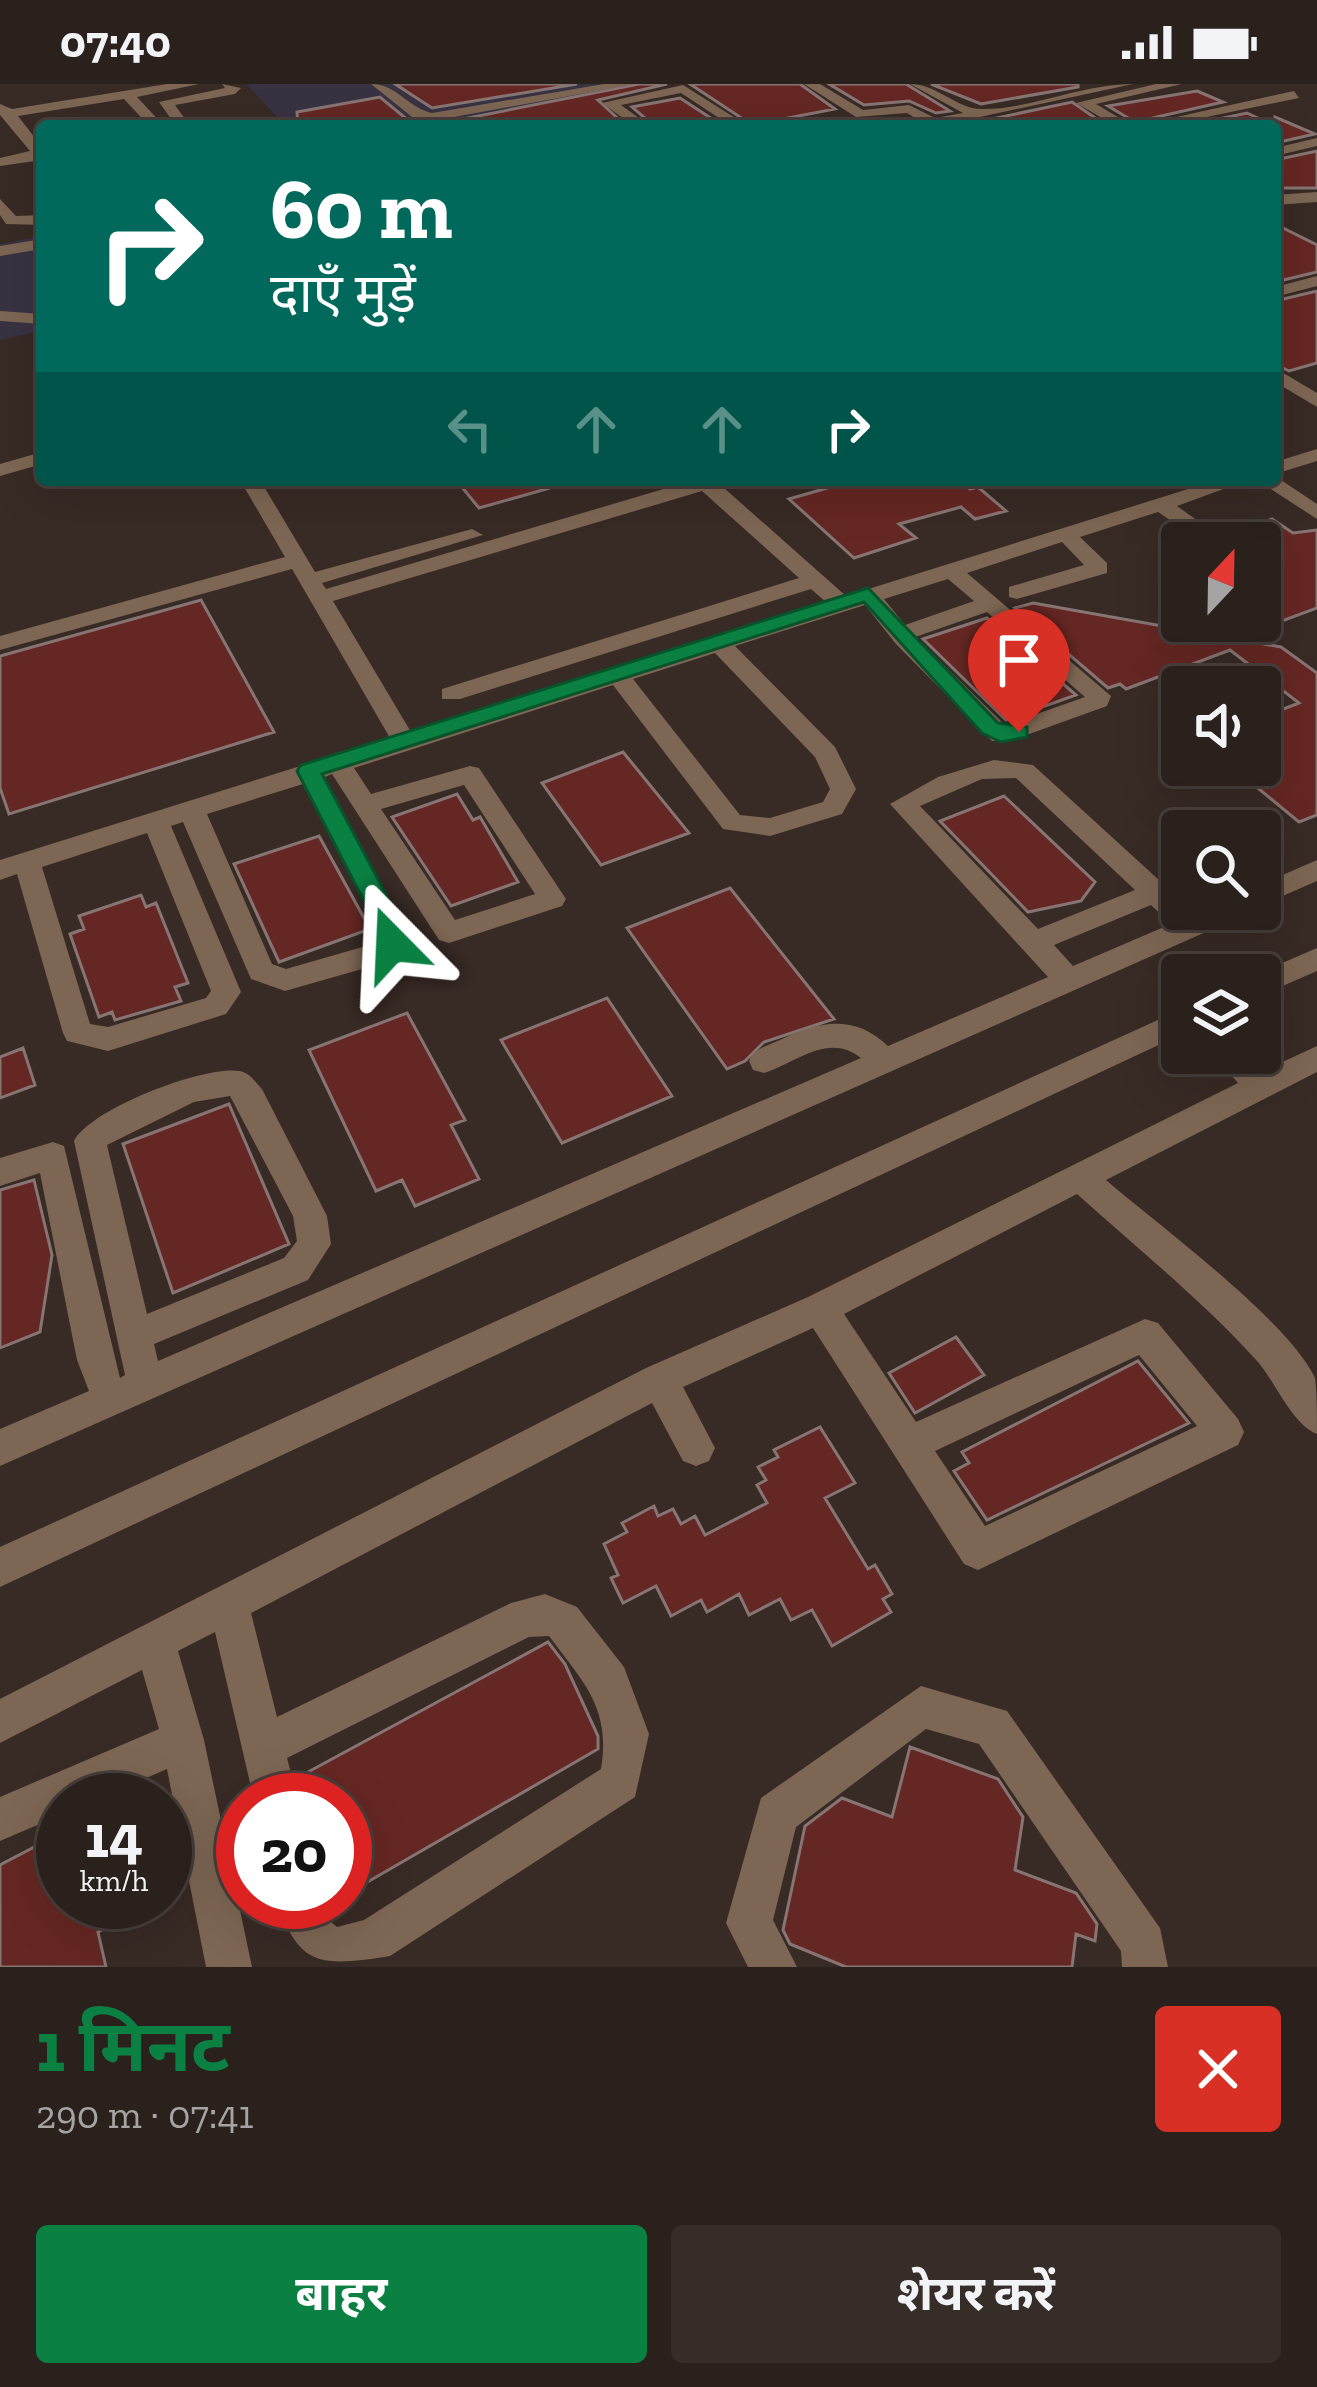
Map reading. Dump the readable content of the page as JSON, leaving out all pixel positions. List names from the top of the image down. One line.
{"north":"top","page":{"status":"07:40","turn":["60 m","दाएँ मुड़ें"],"speed":"14 km/h","limit":"20","heading":["1 मिनट","290 m · 07:41"],"buttons":["बाहर","शेयर करें"]}}
